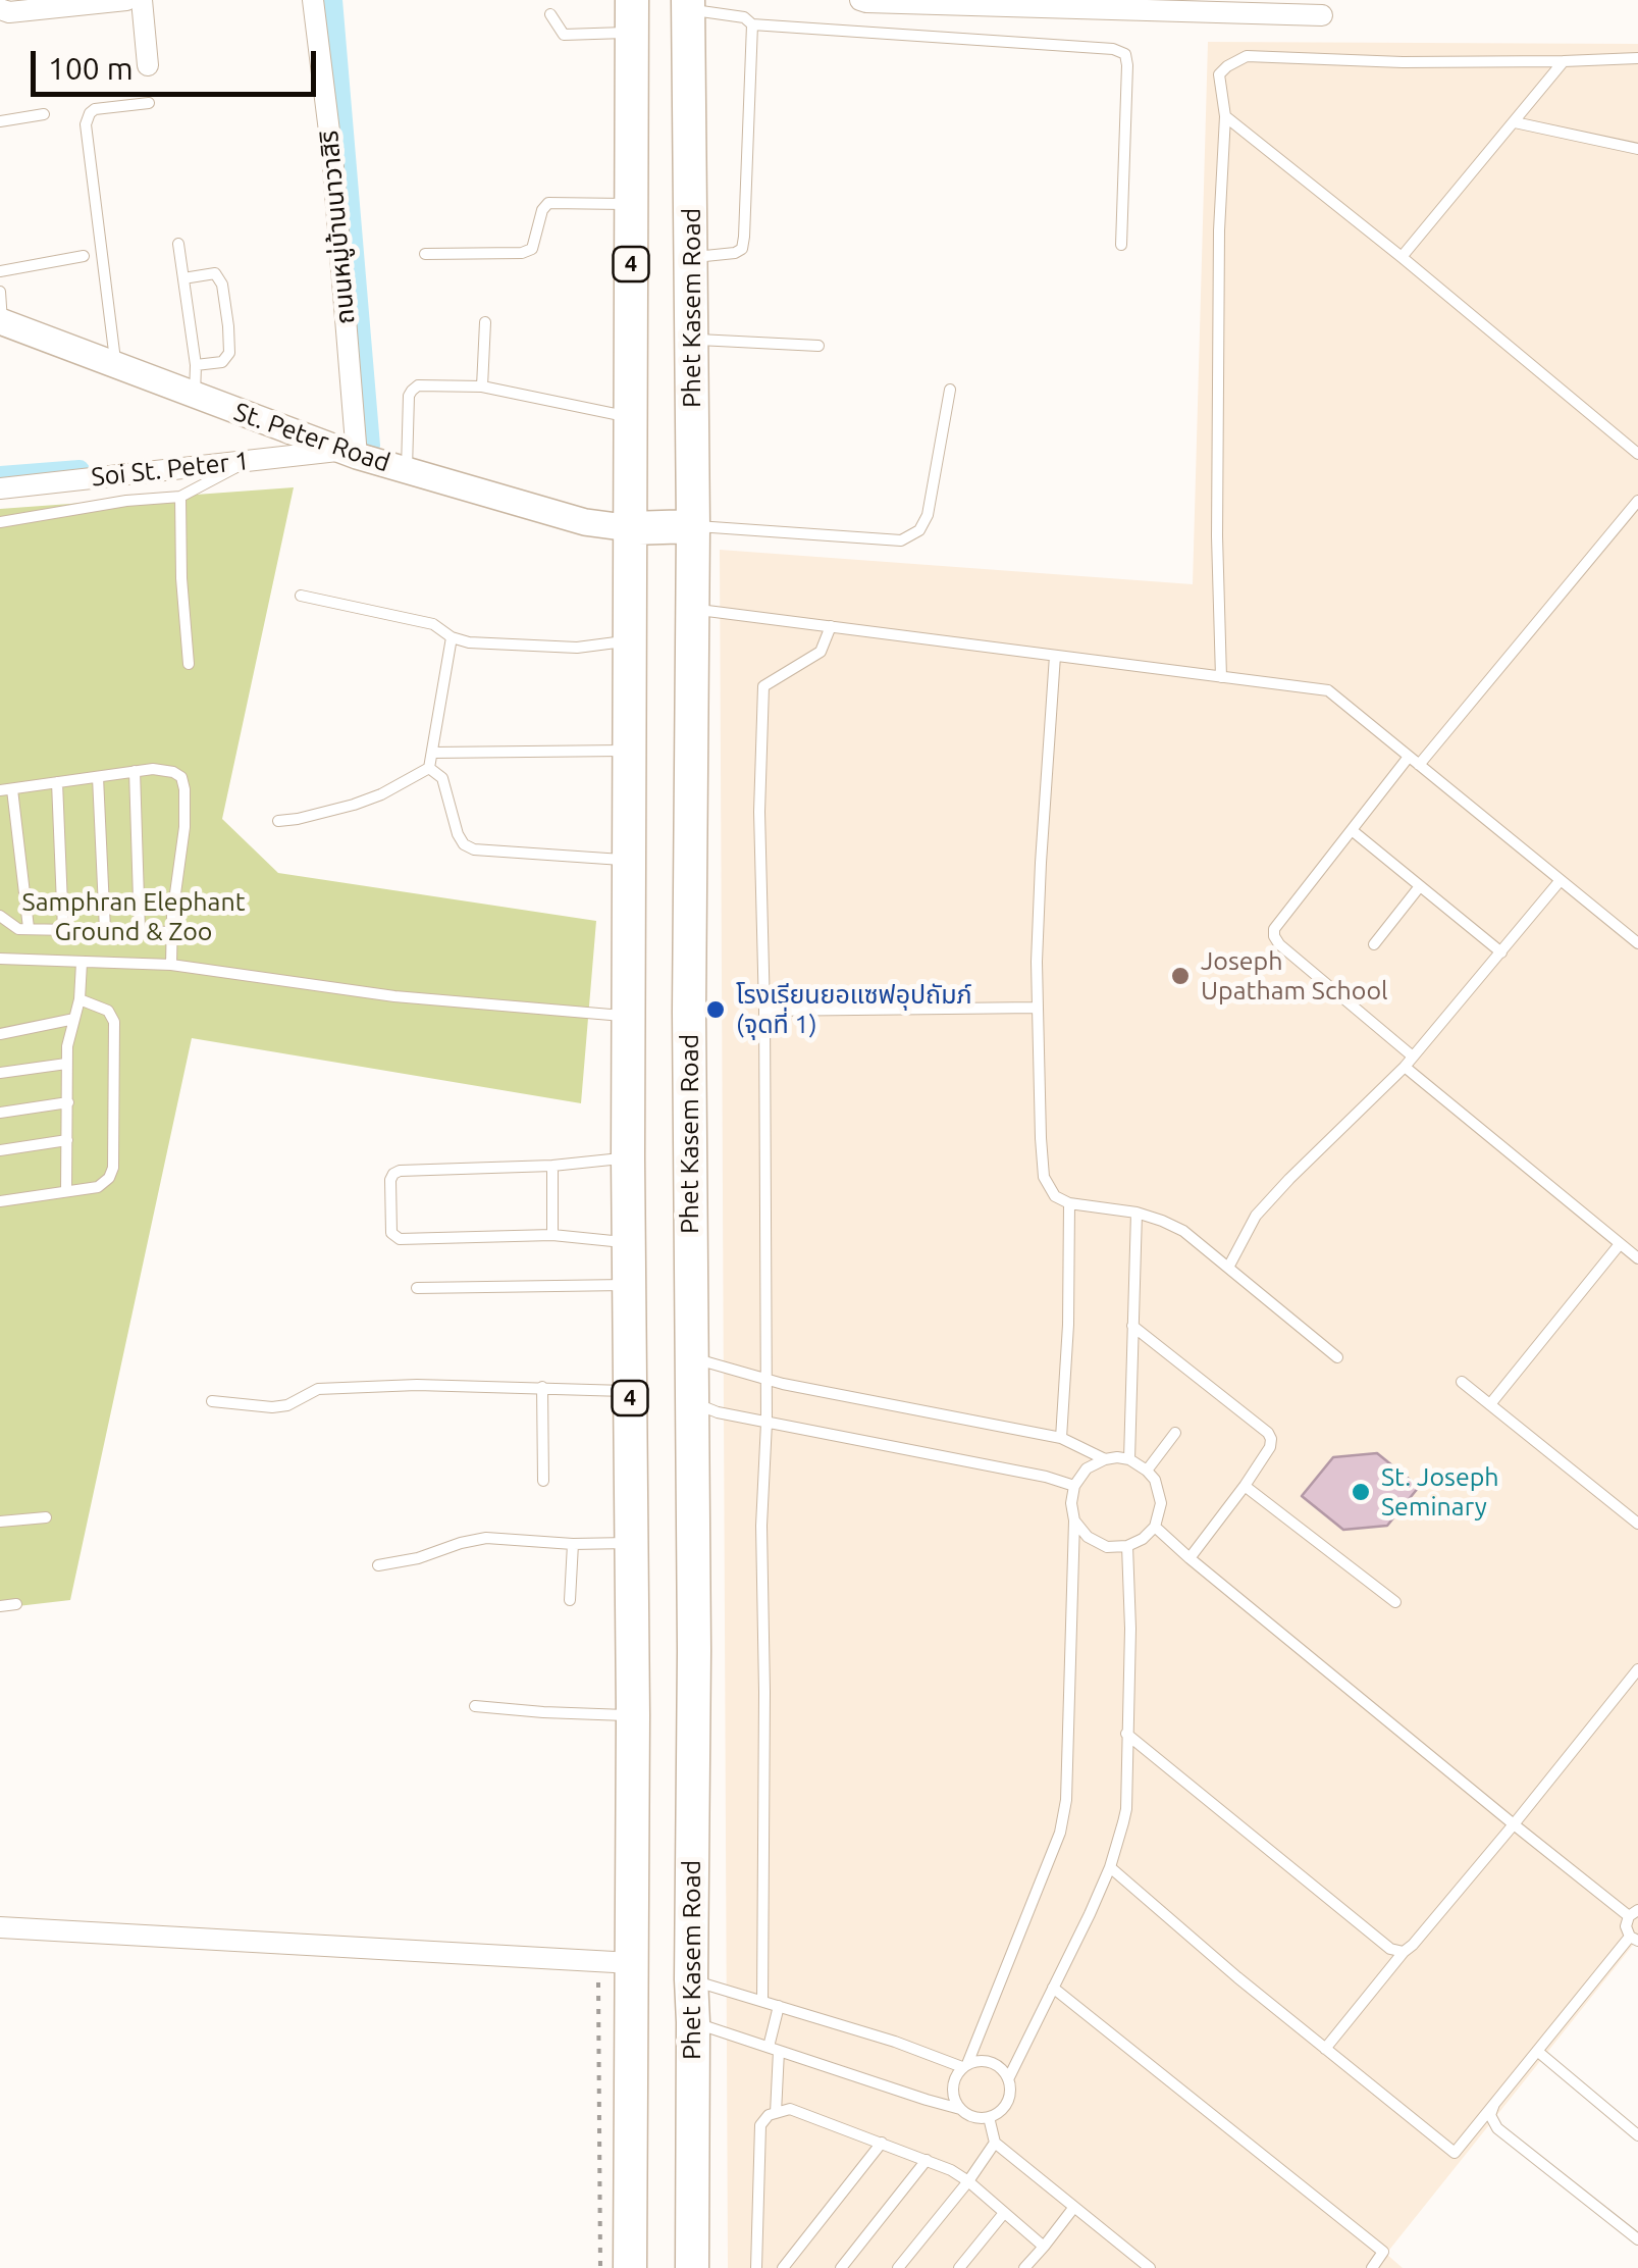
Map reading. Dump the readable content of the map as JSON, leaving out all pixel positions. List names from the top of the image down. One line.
{"streets":{"main road":["4","Phet Kasem Road"],"street":["ถนนหมู่บ้านนาวาสิริ","St. Peter Road","Soi St. Peter 1"]},"crossings":[["ถนนหมู่บ้านนาวาสิริ","St. Peter Road"],["ถนนหมู่บ้านนาวาสิริ","Soi St. Peter 1"],["4","St. Peter Road"],["St. Peter Road","Soi St. Peter 1"]],"parks":["Samphran Elephant Ground & Zoo"],"places":["Joseph Upatham School","โรงเรียนยอแซฟอุปถัมภ์ (จุดที่ 1)","St. Joseph Seminary"],"scale_bar":"100 m"}
